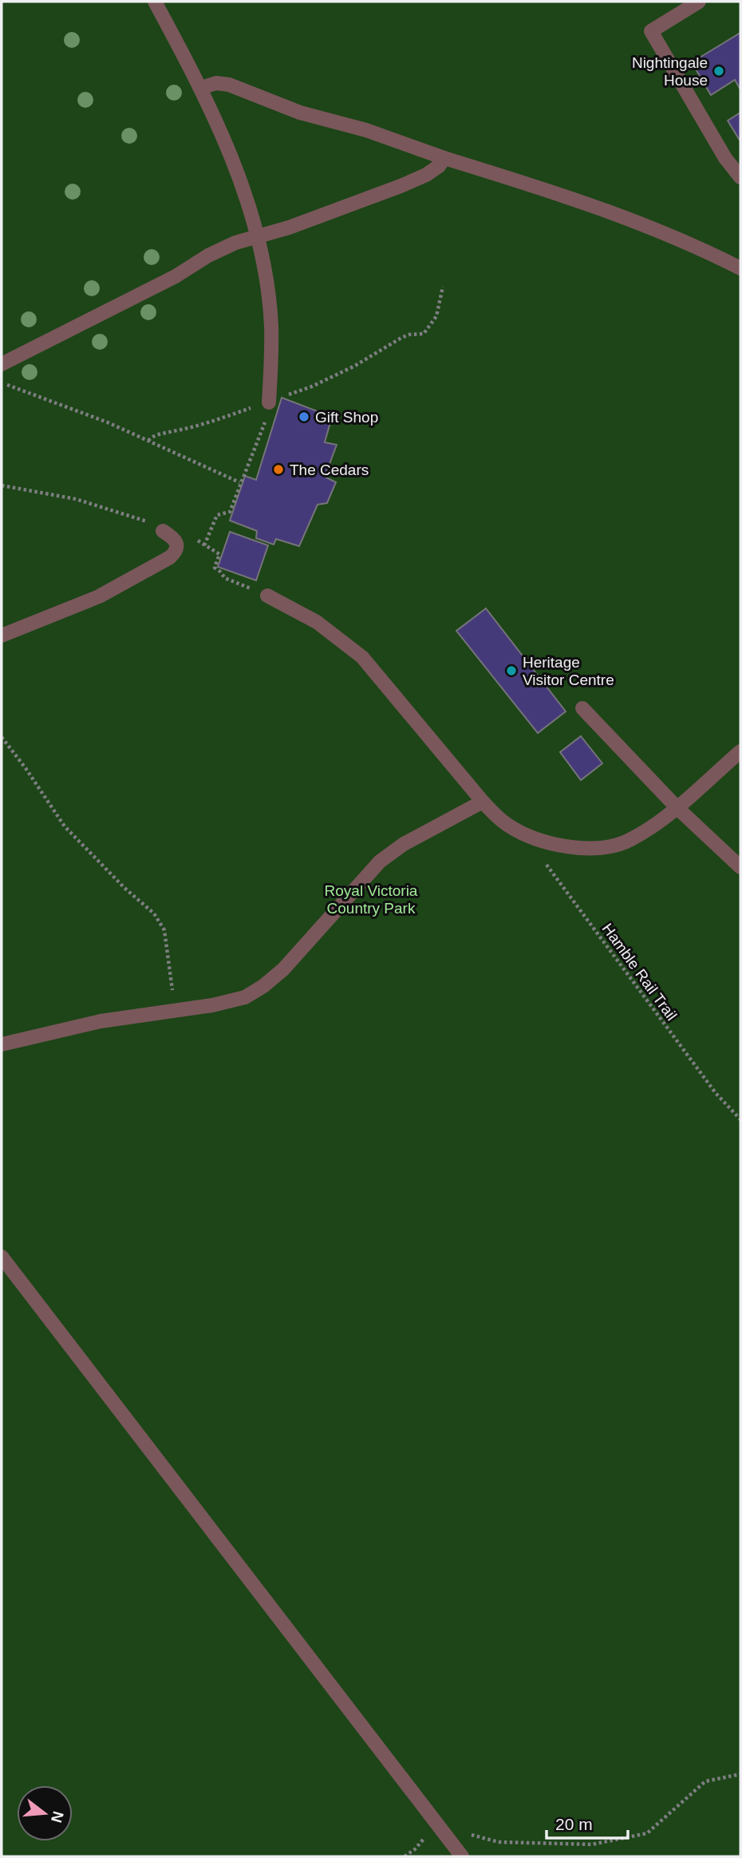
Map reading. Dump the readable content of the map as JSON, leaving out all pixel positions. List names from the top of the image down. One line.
{"streets":{"path":["Hamble Rail Trail"]},"parks":["Royal Victoria Country Park"],"places":["Nightingale House","Gift Shop","The Cedars","Heritage Visitor Centre"],"scale_bar":"20 m","north":"right"}
